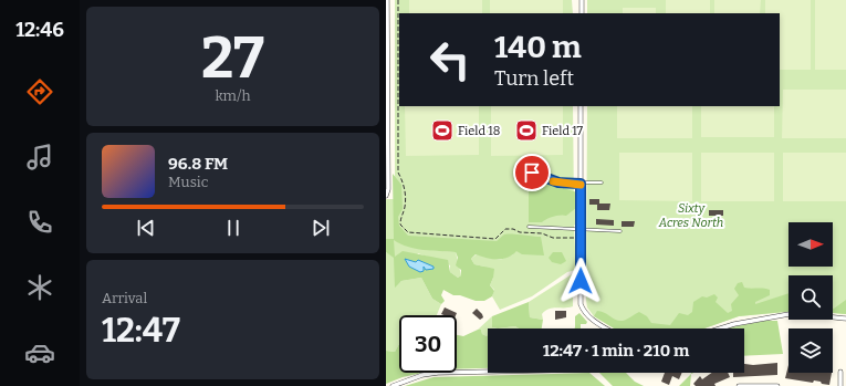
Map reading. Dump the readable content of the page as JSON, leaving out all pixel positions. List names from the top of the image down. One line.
{"parks":["Sixty Acres North"],"places":{"sports":["Field 18","Field 17"]},"north":"right","page":{"tabs":"12:46","tile":[["27","km/h"],["Arrival","12:47"]],"turn":["140 m","Turn left"],"song":["96.8 FM","Music"],"limit":"30","trip":"12:47 · 1 min · 210 m"}}
